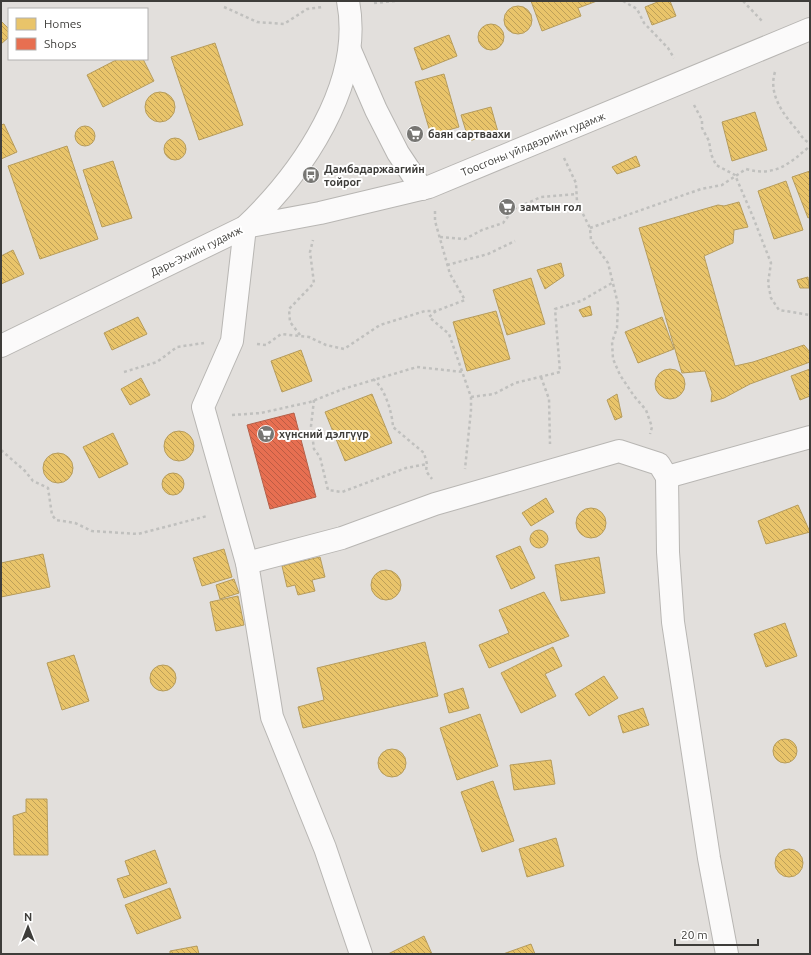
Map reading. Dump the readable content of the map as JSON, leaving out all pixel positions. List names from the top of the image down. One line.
{"streets":{"street":["Тоосгоны үйлдвэрийн гудамж","Дарь-Эхийн гудамж"]},"crossings":[["Тоосгоны үйлдвэрийн гудамж","Дарь-Эхийн гудамж"]],"places":{"supermarket":["баян сартваахи","замтын гол","хүнсний дэлгүүр"],"bus stop":["Дамбадаржаагийн тойрог"]},"legend":["Homes","Shops"],"scale_bar":"20 m","north":"top"}
